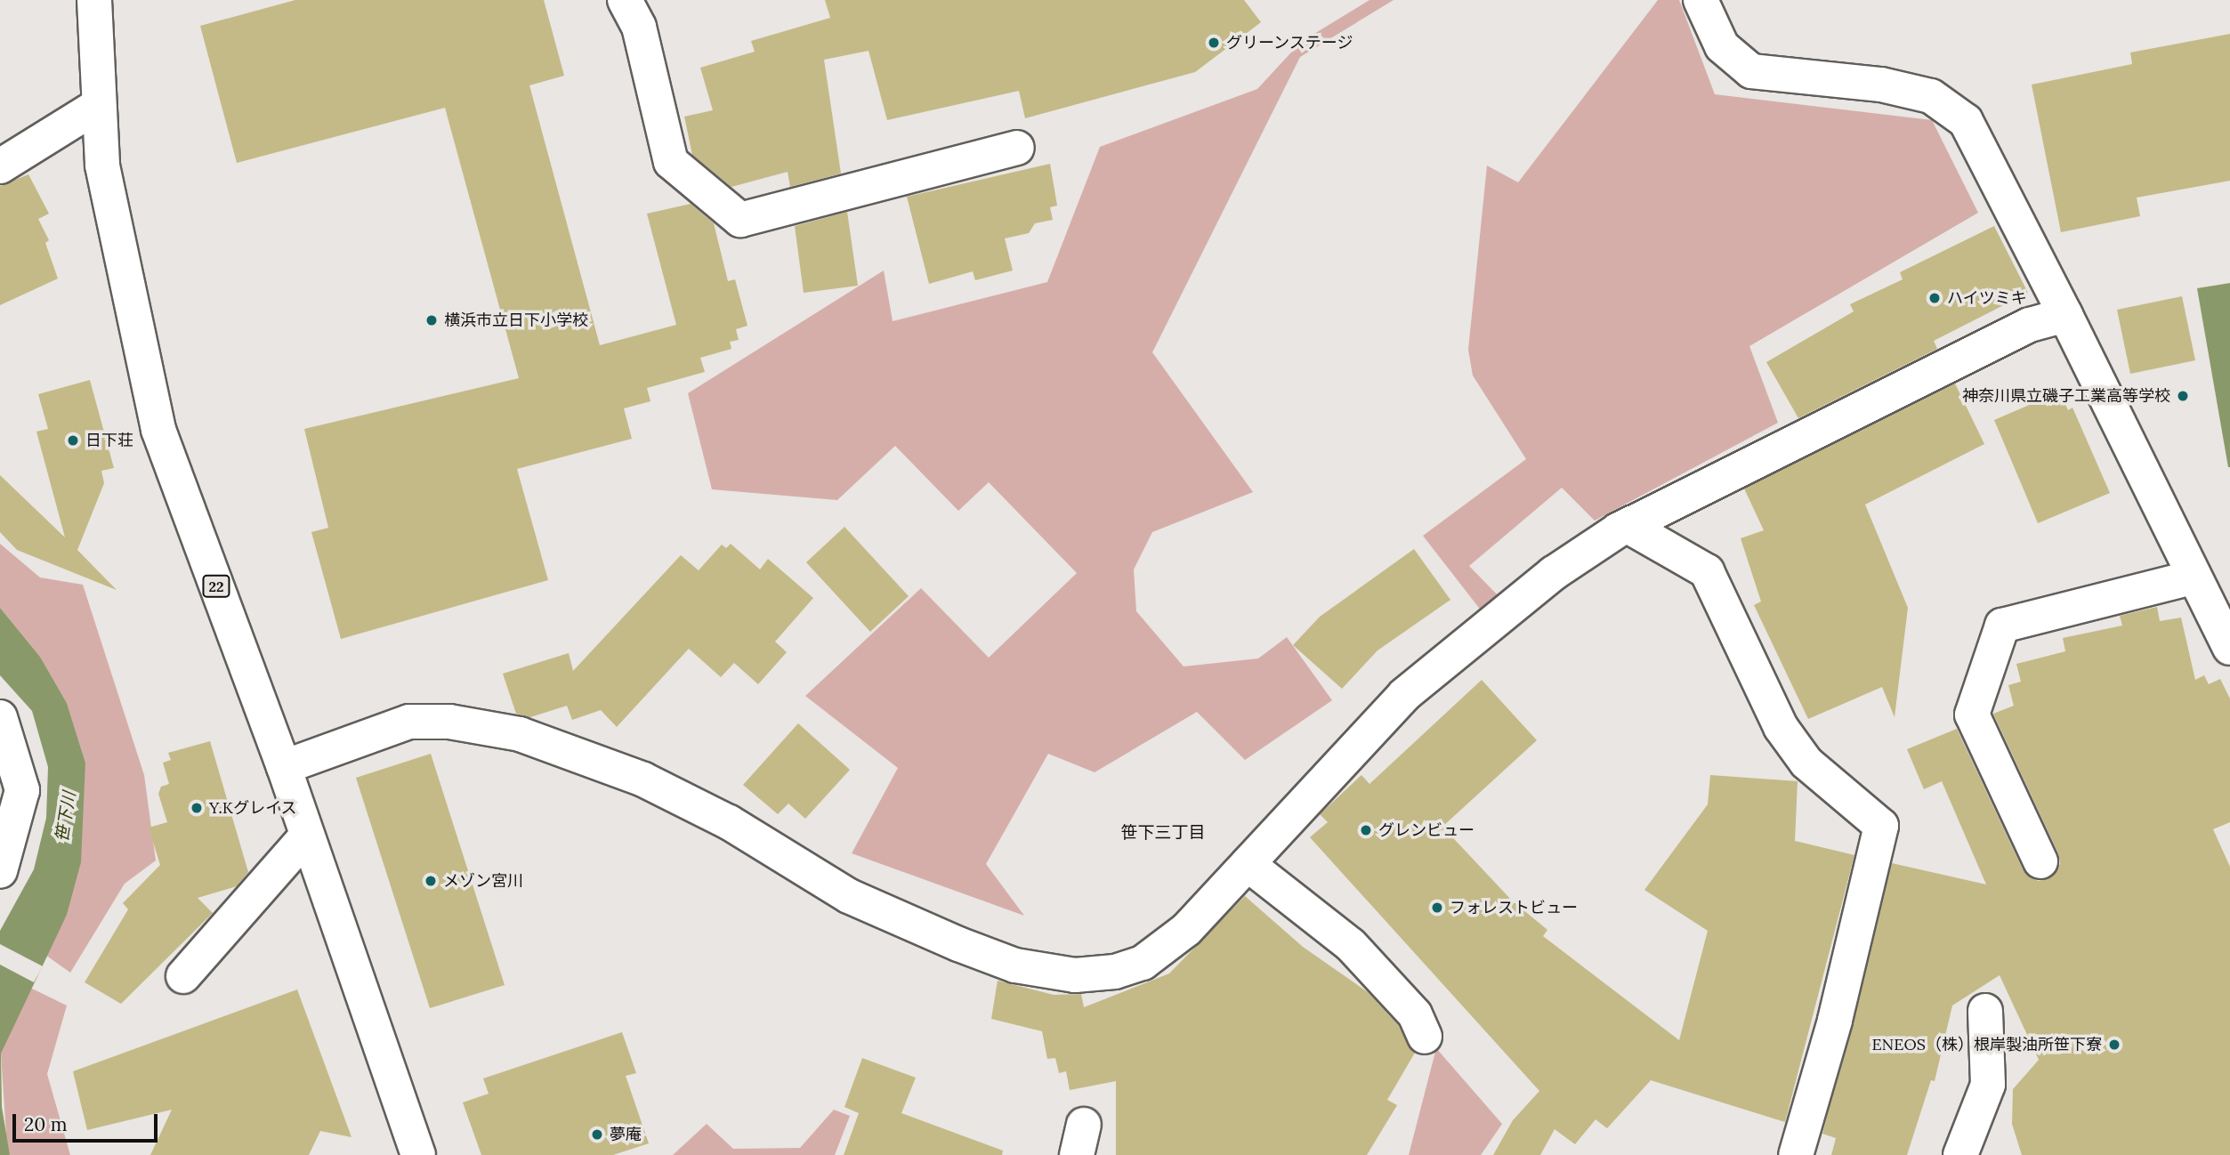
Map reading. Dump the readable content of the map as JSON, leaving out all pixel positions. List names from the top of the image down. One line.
{"streets":{"street":["22"]},"districts":["笹下三丁目"],"water":["笹下川"],"places":["グリーンステージ","ハイツミキ","横浜市立日下小学校","神奈川県立磯子工業高等学校","日下荘","Y.Kグレイス","グレンビュー","メゾン宮川","フォレストビュー","ENEOS（株）根岸製油所笹下寮","夢庵"],"scale_bar":"20 m"}
